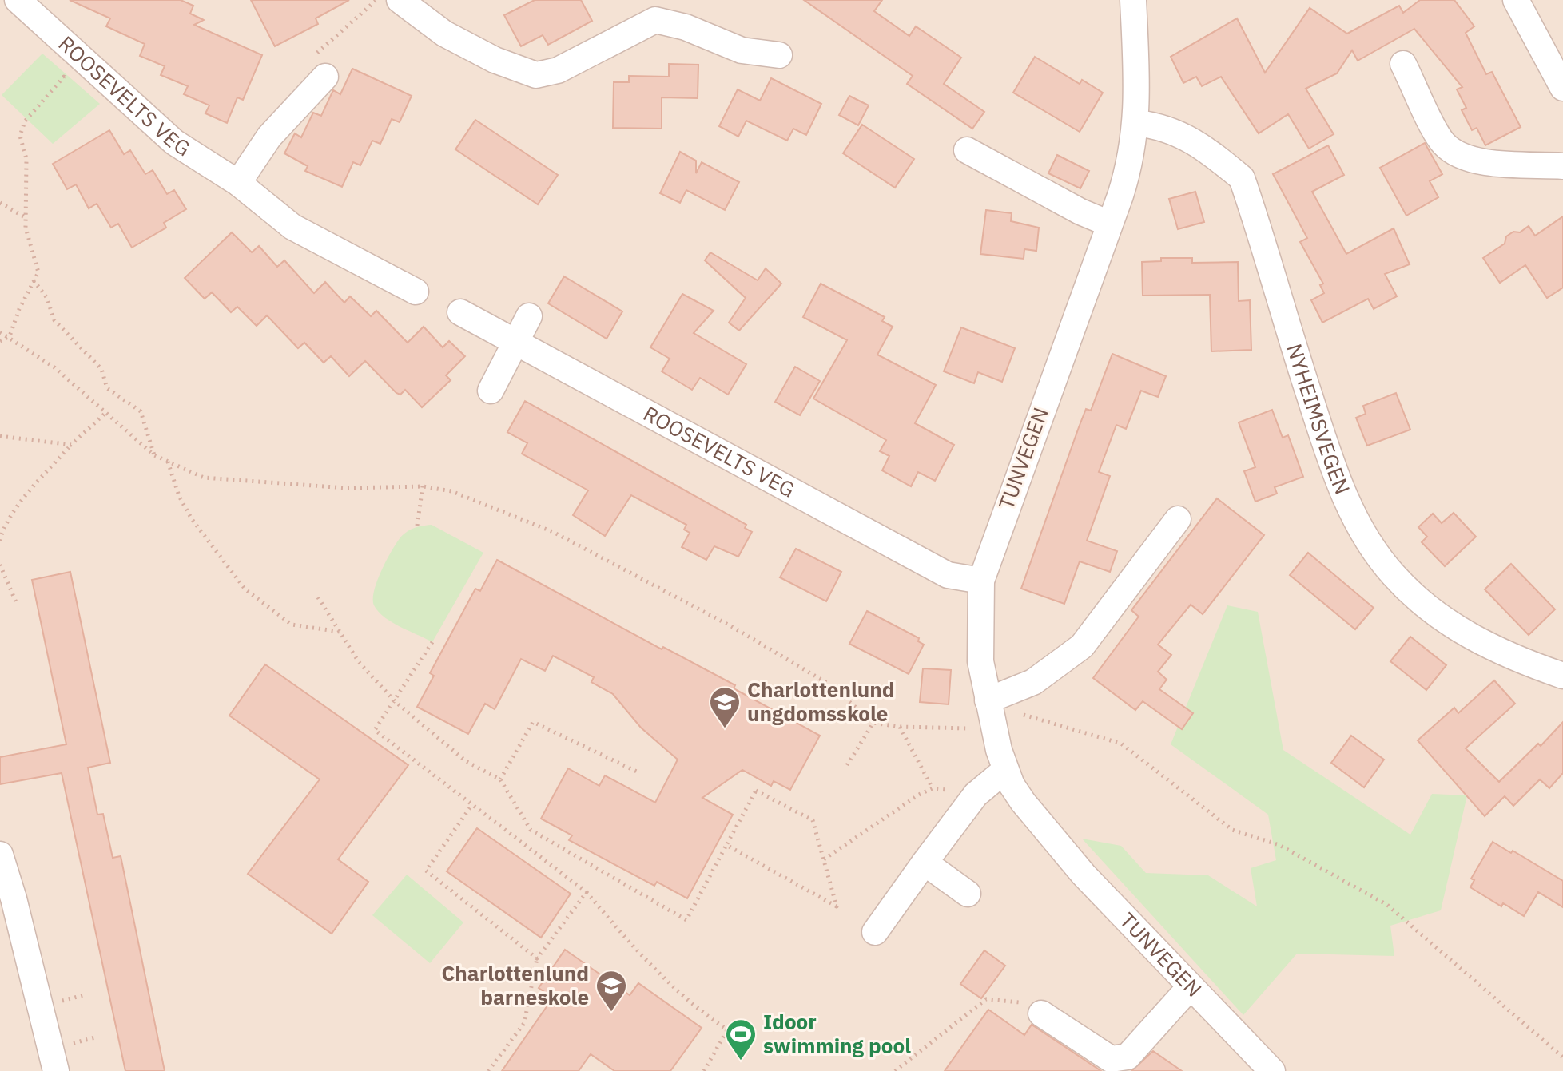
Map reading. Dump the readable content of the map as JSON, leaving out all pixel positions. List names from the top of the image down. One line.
{"streets":{"street":["ROOSEVELTS VEG","NYHEIMSVEGEN","TUNVEGEN"]},"crossings":[["ROOSEVELTS VEG","TUNVEGEN"],["NYHEIMSVEGEN","TUNVEGEN"]],"places":{"school or university":["Charlottenlund ungdomsskole","Charlottenlund barneskole"],"sports":["Idoor swimming pool"]}}
